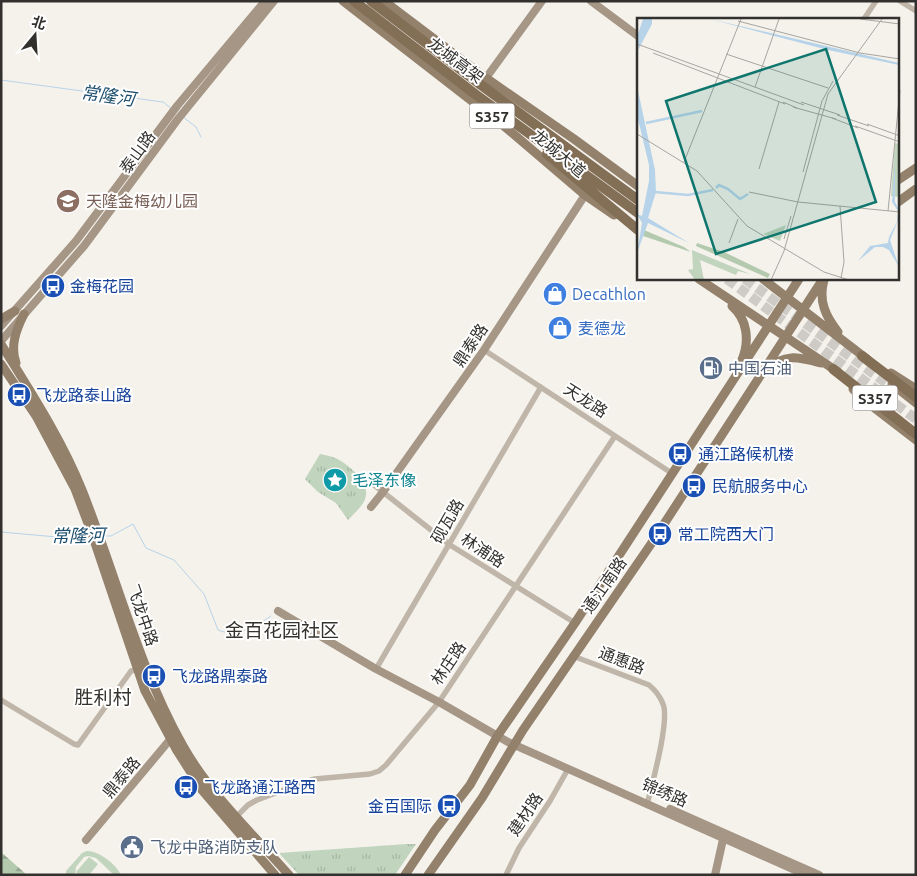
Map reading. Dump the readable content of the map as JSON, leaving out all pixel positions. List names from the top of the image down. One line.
{"streets":{"highway":["龙城高架"],"main road":["S357","龙城大道","通江南路","飞龙中路"],"street":["泰山路","鼎泰路","天龙路","砚瓦路","林浦路","通惠路","林庄路","锦绣路","建材路"]},"crossings":[["龙城高架","龙城大道"],["S357","通江南路"],["泰山路","飞龙中路"],["龙城大道","鼎泰路"],["鼎泰路","天龙路"],["鼎泰路","林浦路"],["鼎泰路","飞龙中路"],["天龙路","砚瓦路"],["天龙路","通江南路"],["天龙路","林庄路"],["砚瓦路","林浦路"],["砚瓦路","锦绣路"],["林浦路","通江南路"],["林浦路","林庄路"],["通江南路","通惠路"],["通江南路","锦绣路"],["飞龙中路","林庄路"],["通惠路","锦绣路"],["林庄路","锦绣路"],["锦绣路","建材路"]],"districts":["金百花园社区","胜利村"],"water":["常隆河"],"places":{"school or university":["天隆金梅幼儿园"],"bus stop":["金梅花园","飞龙路泰山路","通江路候机楼","民航服务中心","常工院西大门","飞龙路鼎泰路","飞龙路通江路西","金百国际"],"shop":["Decathlon","麦德龙"],"fuel station":["中国石油"],"place":["毛泽东像"],"public building":["飞龙中路消防支队"]},"north":"top"}
